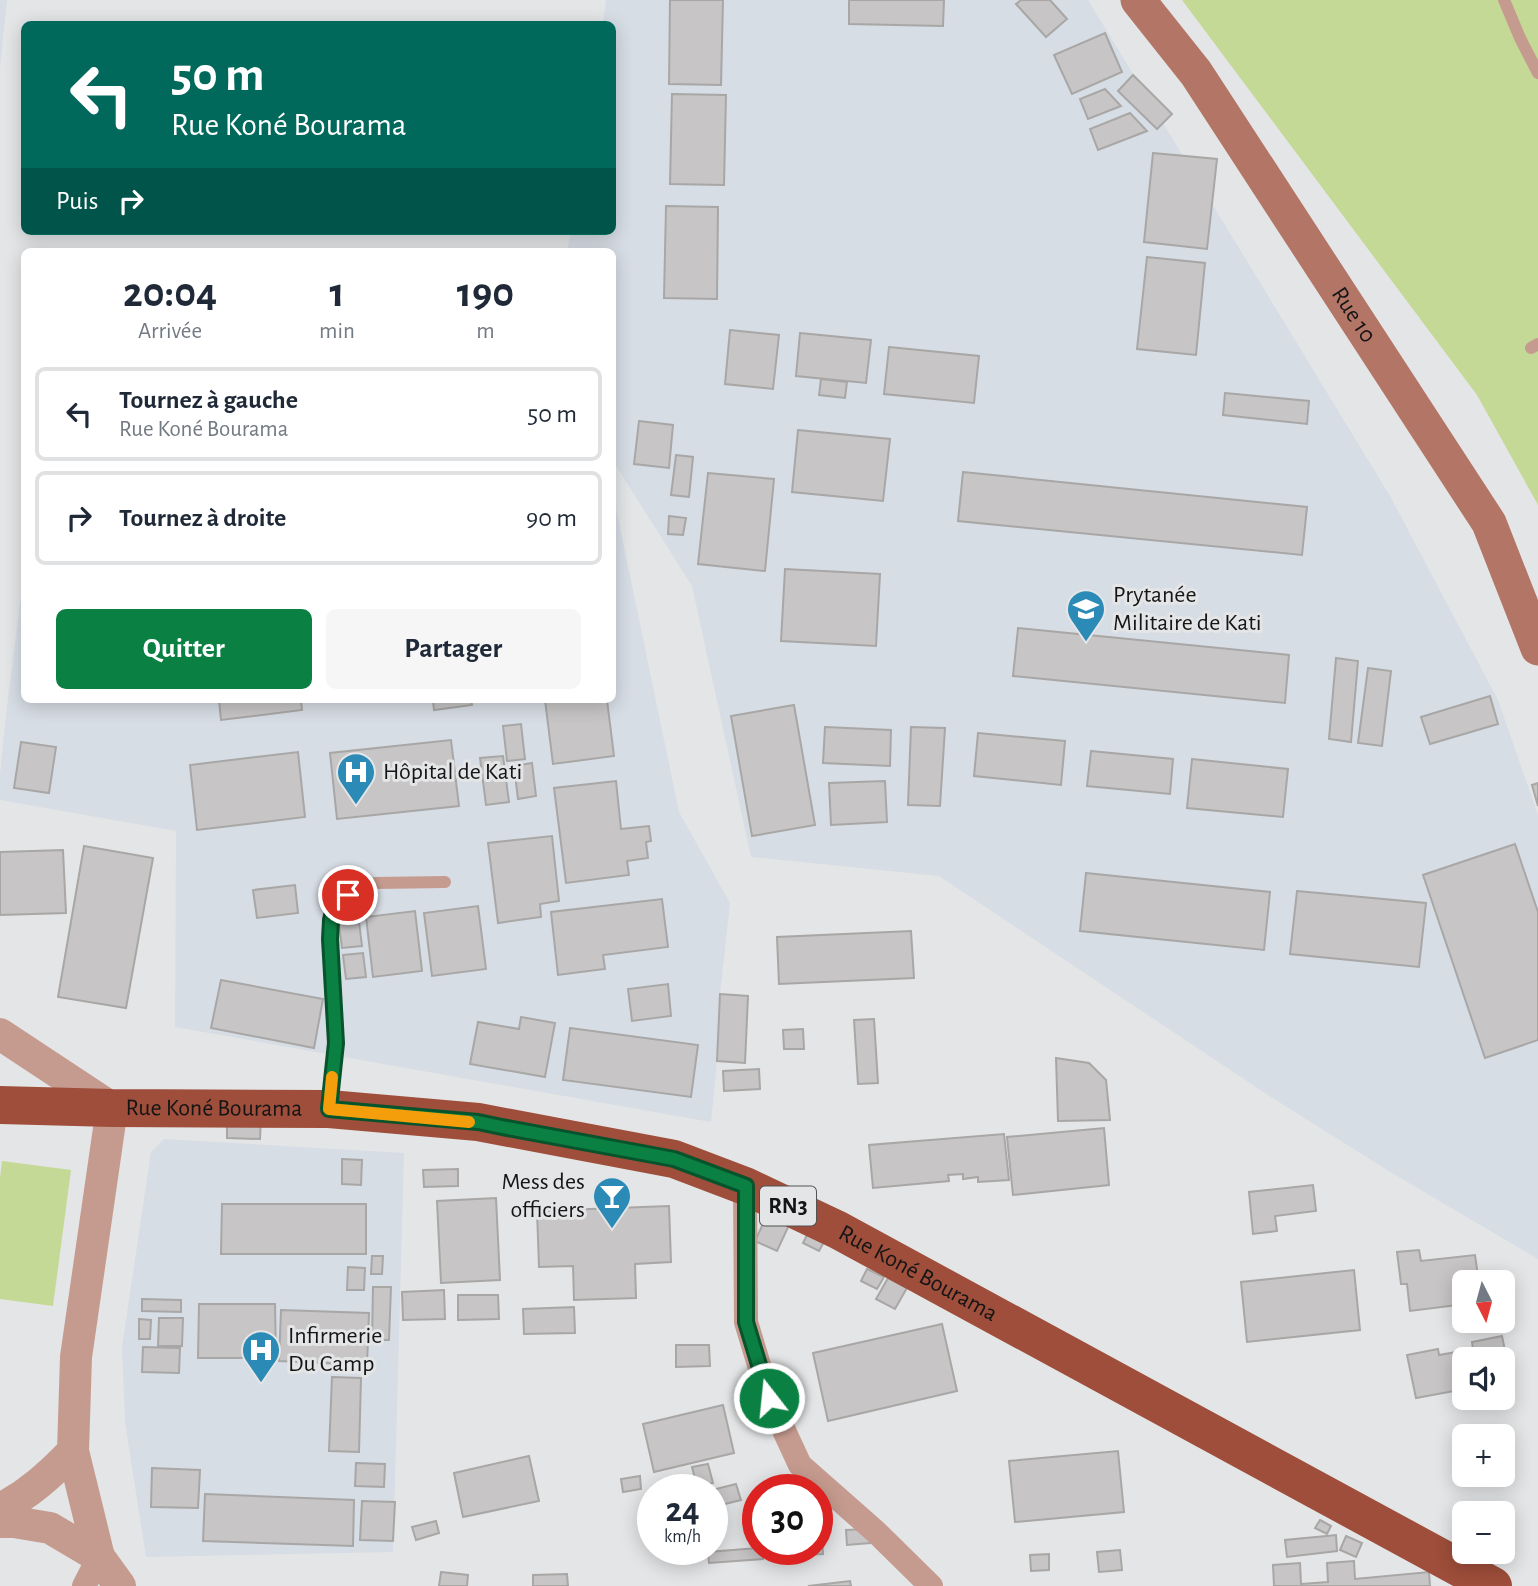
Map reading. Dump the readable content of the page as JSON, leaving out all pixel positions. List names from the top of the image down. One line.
{"streets":{"highway":["Rue Koné Bourama","RN3"],"main road":["Rue 10"]},"places":{"school or university":["Prytanée Militaire de Kati"],"hospital":["Hôpital de Kati","Infirmerie Du Camp"],"bar":["Mess des officiers"]},"north":"bottom","page":{"turn":["50 m","Rue Koné Bourama"],"then":"Puis","eta":["20:04","Arrivée","1","min","190","m"],"list":[{"name":"Tournez à gauche","note":"Rue Koné Bourama","value":"50 m"},{"name":"Tournez à droite","value":"90 m"}],"buttons":["Quitter","Partager"],"map_buttons":["+","−"],"speed":"24 km/h","limit":"30"}}
